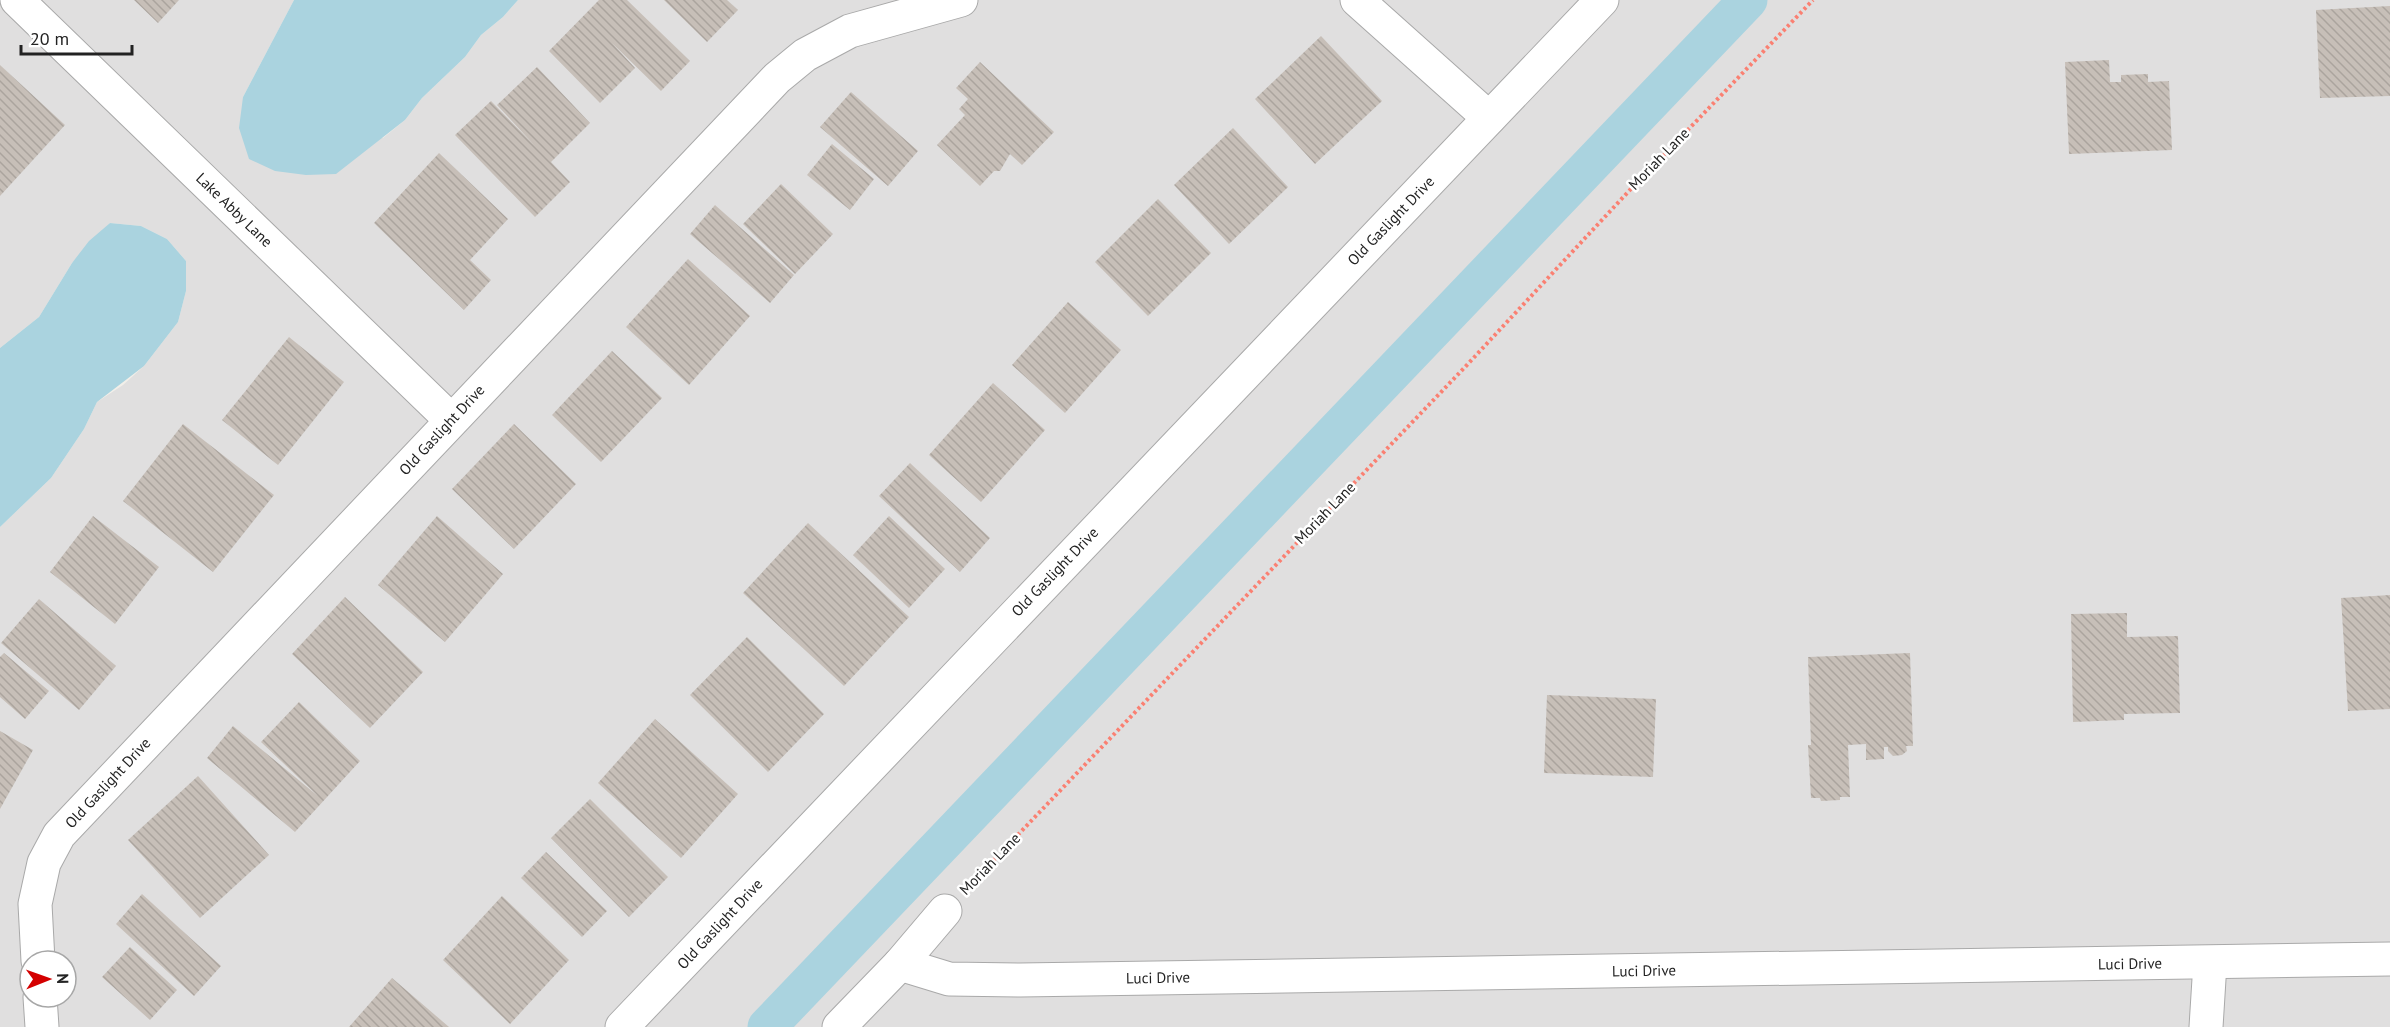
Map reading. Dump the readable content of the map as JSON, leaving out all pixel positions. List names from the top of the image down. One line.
{"streets":{"street":["Lake Abby Lane","Old Gaslight Drive","Luci Drive"],"path":["Moriah Lane"]},"crossings":[["Lake Abby Lane","Old Gaslight Drive"]],"scale_bar":"20 m","north":"right"}
